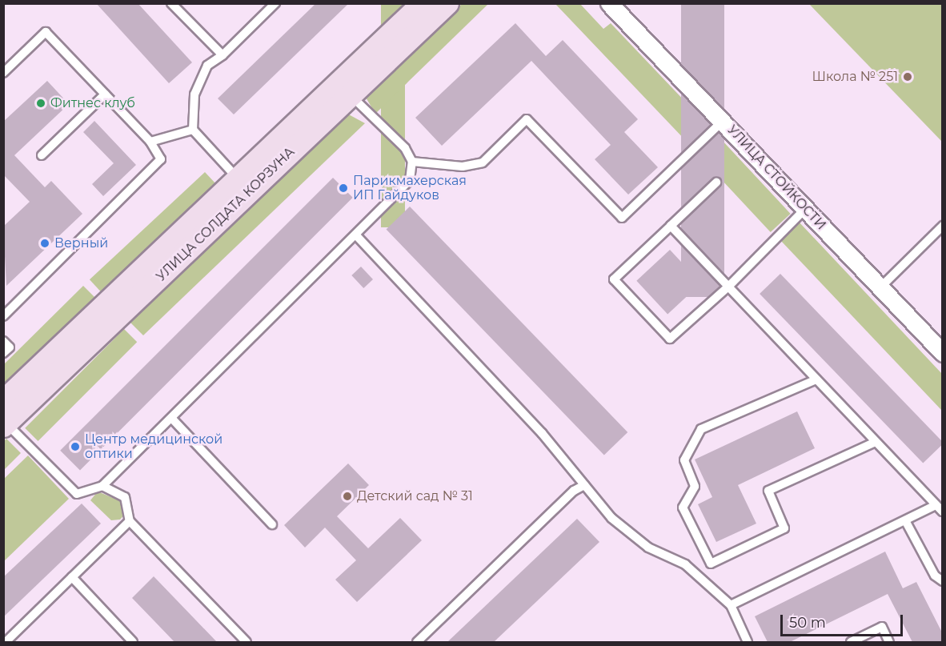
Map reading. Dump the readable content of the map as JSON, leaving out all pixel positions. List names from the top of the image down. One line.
{"streets":{"street":["УЛИЦА СТОЙКОСТИ","УЛИЦА СОЛДАТА КОРЗУНА"]},"places":["Школа № 251","Фитнес клуб","Парикмахерская ИП Гайдуков","Верный","Центр медицинской оптики","Детский сад № 31"],"scale_bar":"50 m"}
